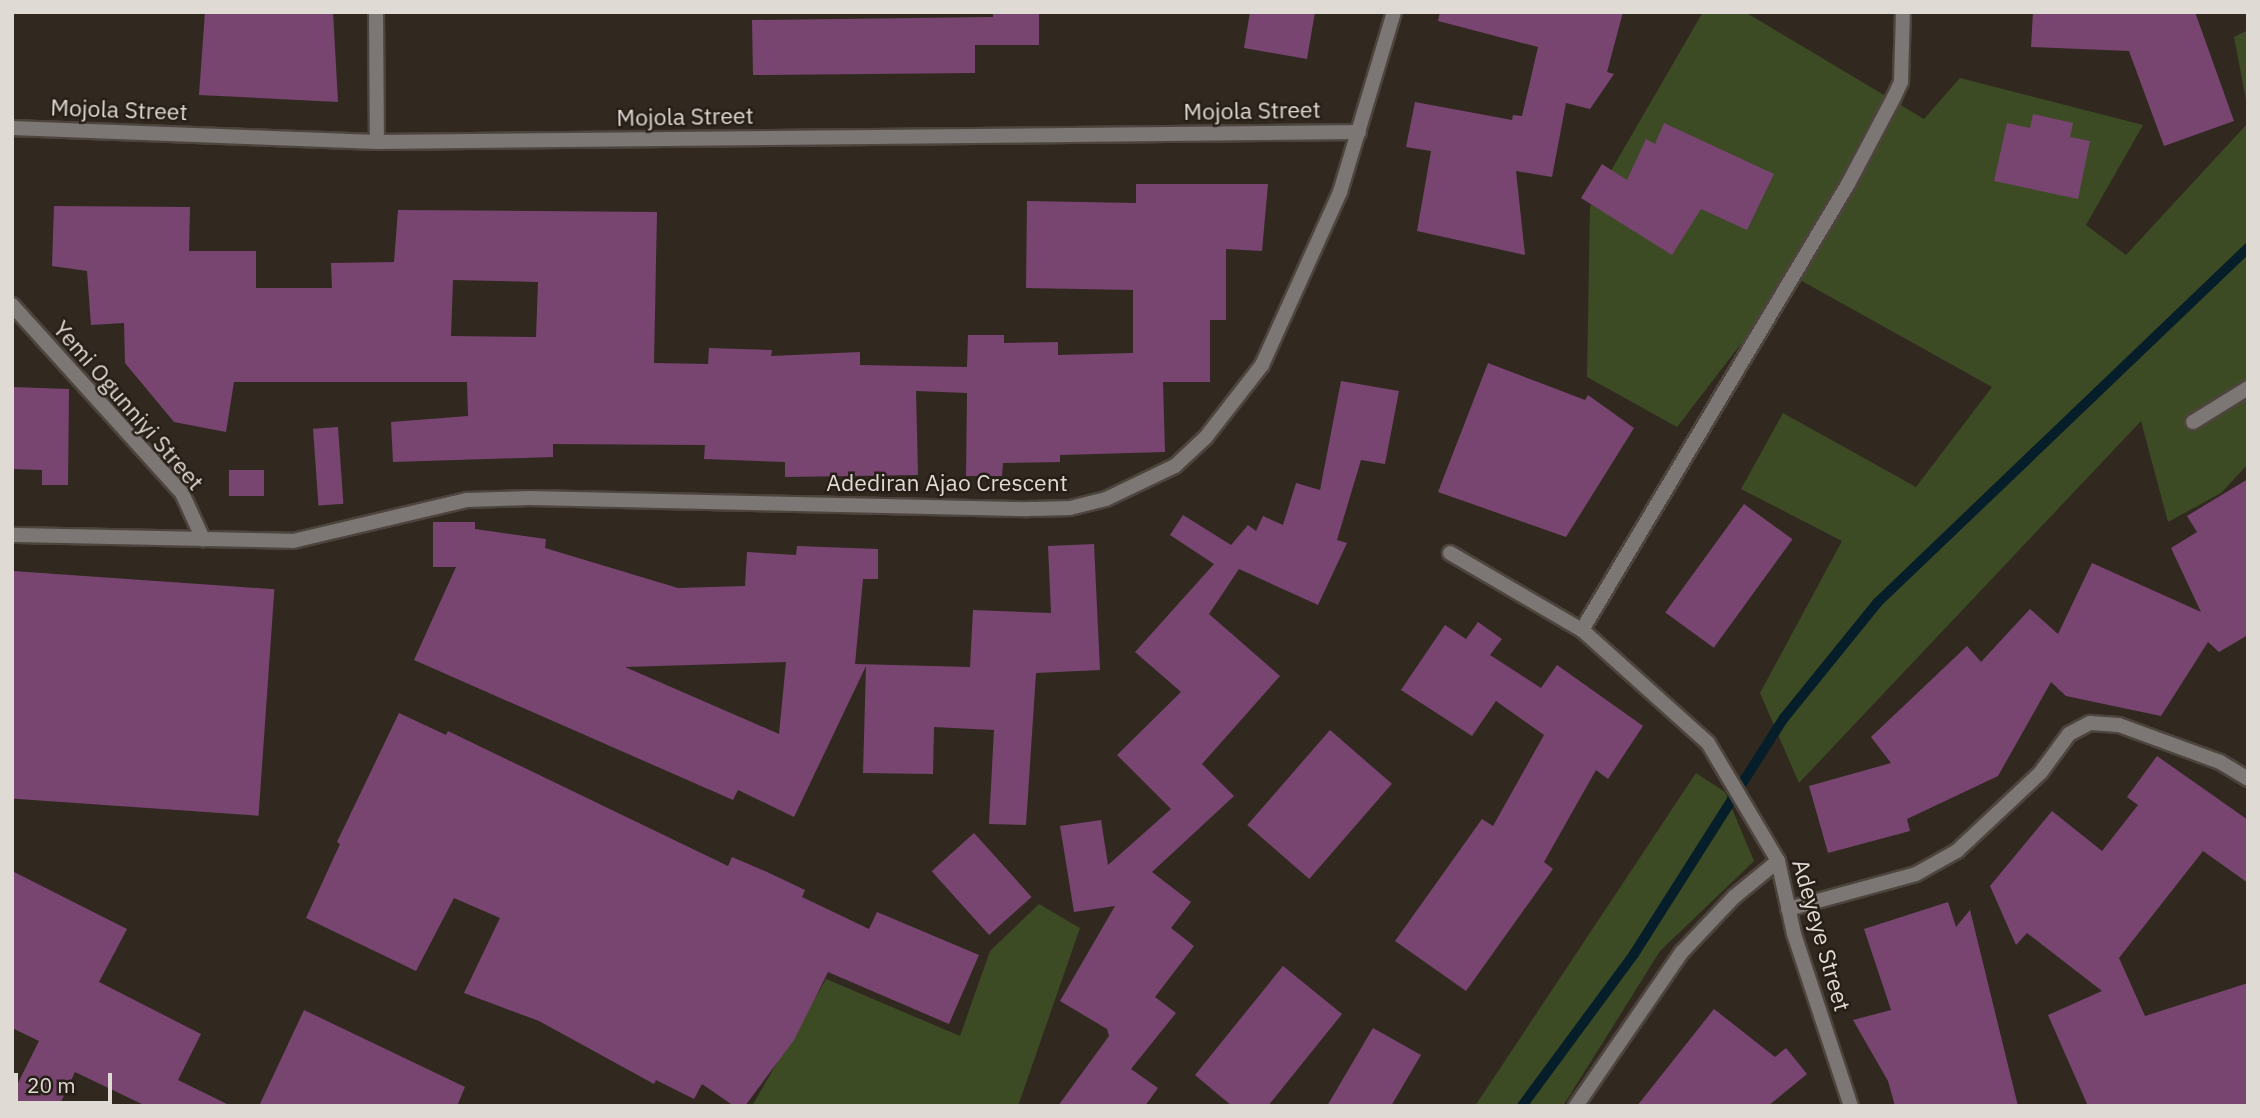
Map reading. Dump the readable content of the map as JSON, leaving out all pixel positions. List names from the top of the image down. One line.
{"streets":{"street":["Mojola Street","Yemi Ogunniyi Street","Adediran Ajao Crescent","Adeyeye Street"]},"crossings":[["Mojola Street","Adediran Ajao Crescent"],["Yemi Ogunniyi Street","Adediran Ajao Crescent"]],"scale_bar":"20 m"}
